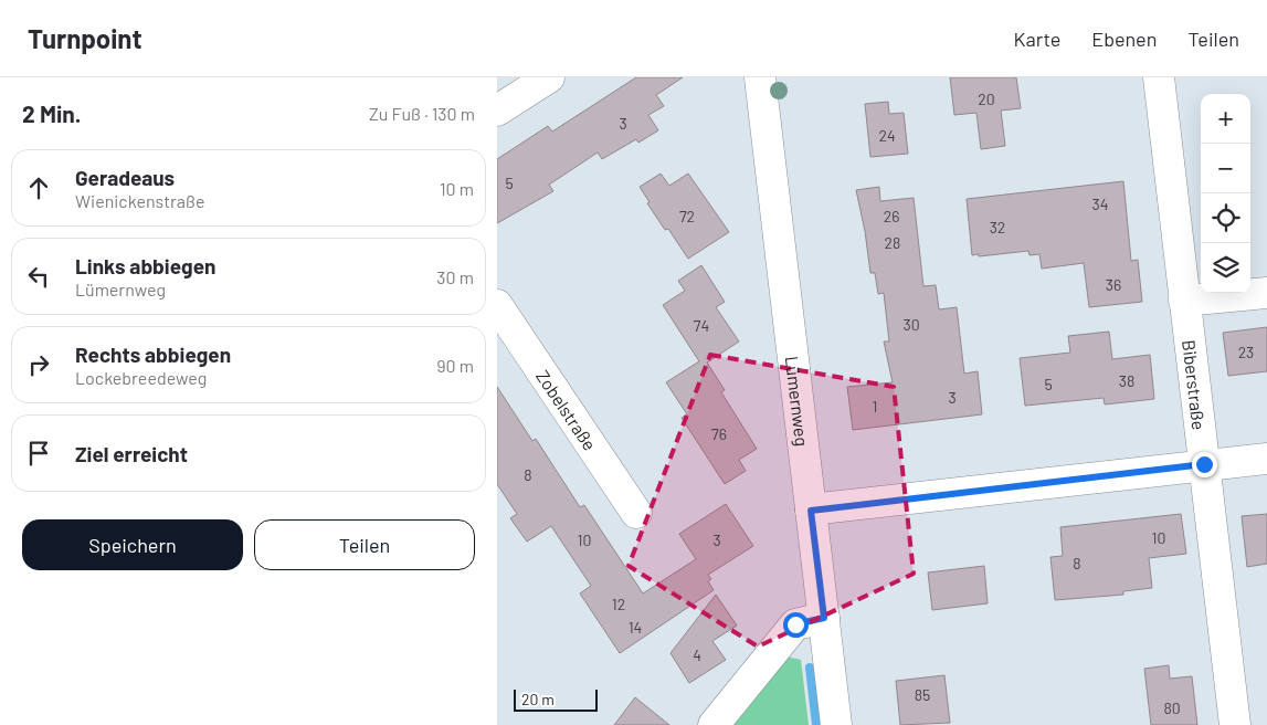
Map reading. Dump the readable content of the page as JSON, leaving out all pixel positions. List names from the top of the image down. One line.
{"streets":{"street":["Biberstraße","Lümernweg","Zobelstraße"]},"house_numbers":["20","3","24","5","34","72","26","32","28","36","30","74","23","38","5","3","1","76","8","10","10","3","8","12","14","4","85","80"],"scale_bar":"20 m","page":{"header":"Turnpoint","nav":["Karte","Ebenen","Teilen"],"heading":["2 Min.","Zu Fuß · 130 m"],"map_buttons":["+","−"],"list":[["Geradeaus","Wienickenstraße","10 m"],["Links abbiegen","Lümernweg","30 m"],["Rechts abbiegen","Lockebreedeweg","90 m"],"Ziel erreicht"],"buttons":["Speichern","Teilen"],"scale":"20 m"}}
